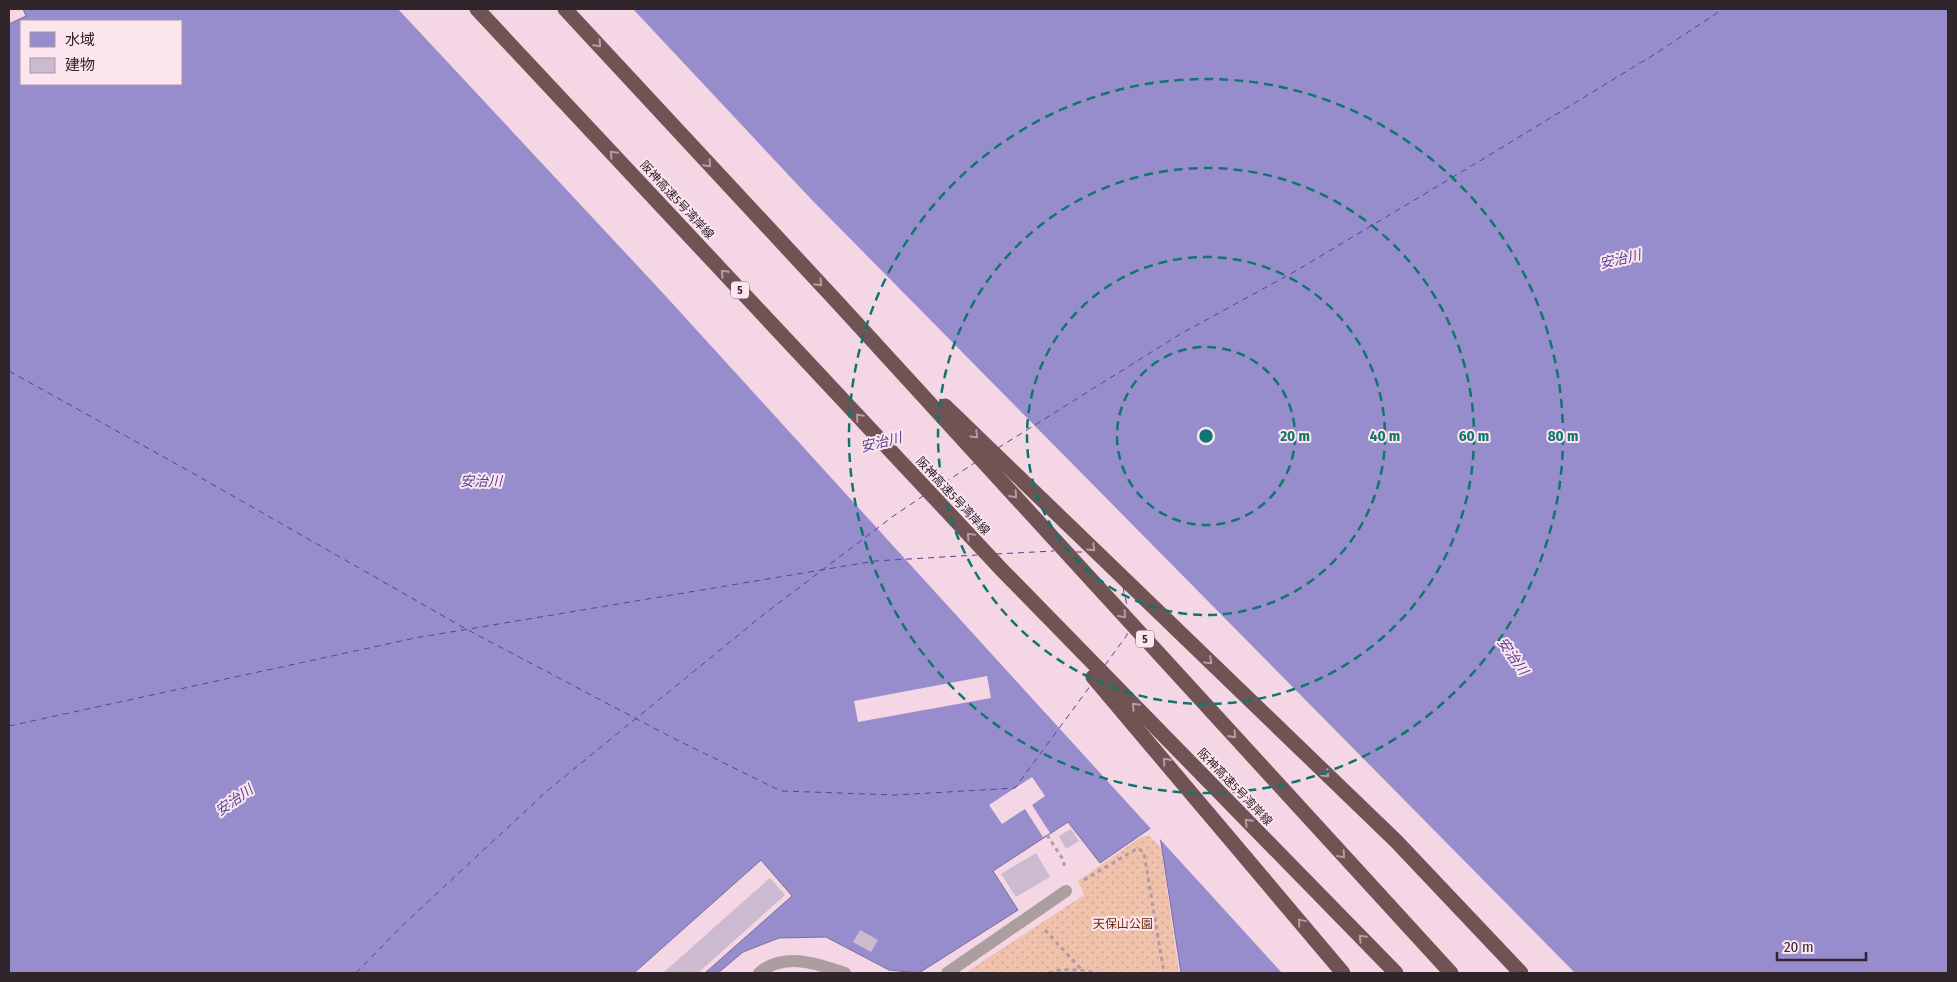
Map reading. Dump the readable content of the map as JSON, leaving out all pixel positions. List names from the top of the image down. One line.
{"streets":{"highway":["阪神高速5号湾岸線","5"]},"water":["安治川"],"parks":["天保山公園"],"legend":["水域","建物"],"scale_bar":"20 m","rings":["20 m","40 m","60 m","80 m"]}
